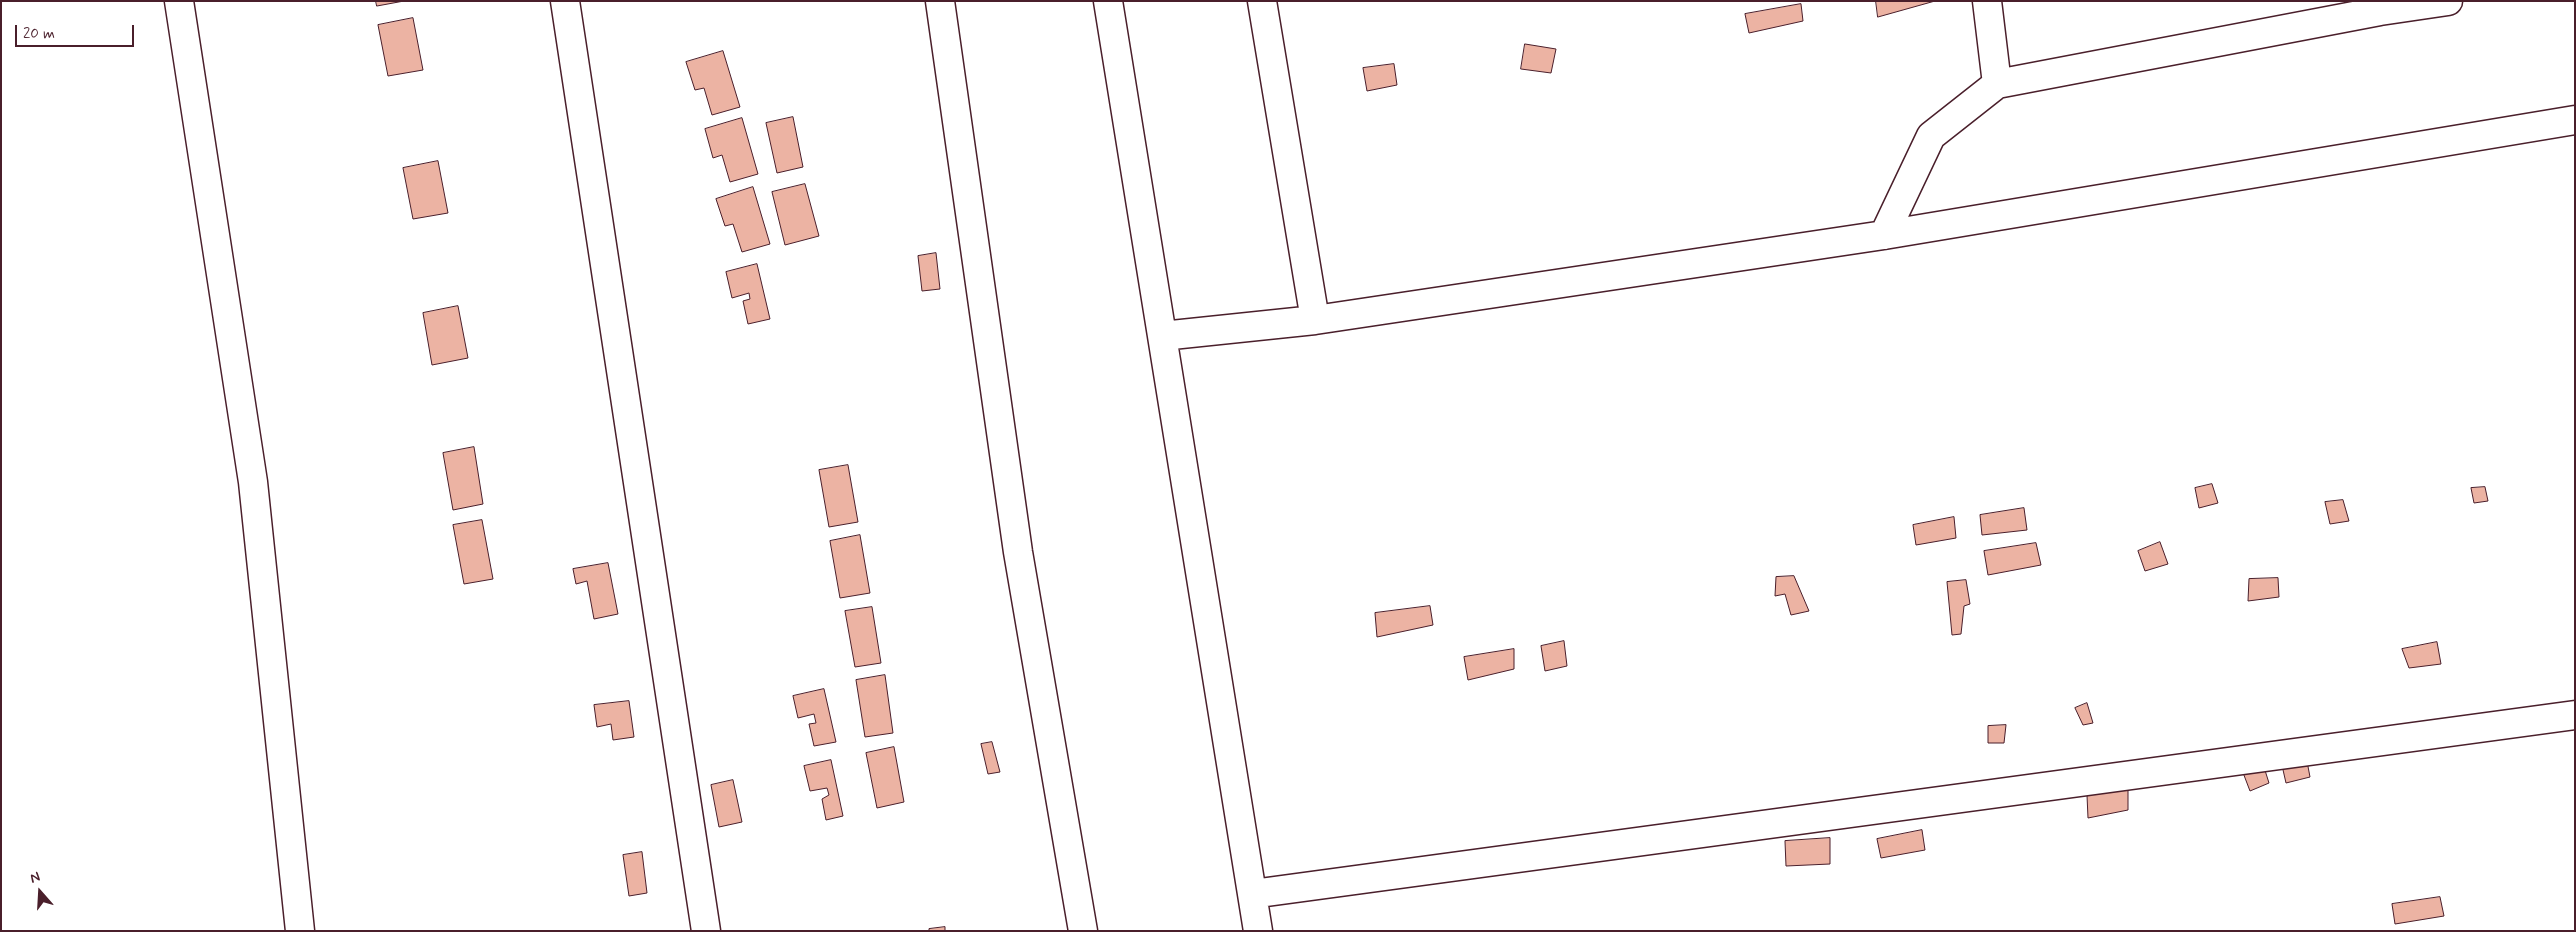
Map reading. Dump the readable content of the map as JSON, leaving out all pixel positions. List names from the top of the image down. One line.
{"scale_bar":"20 m","north":"top"}
